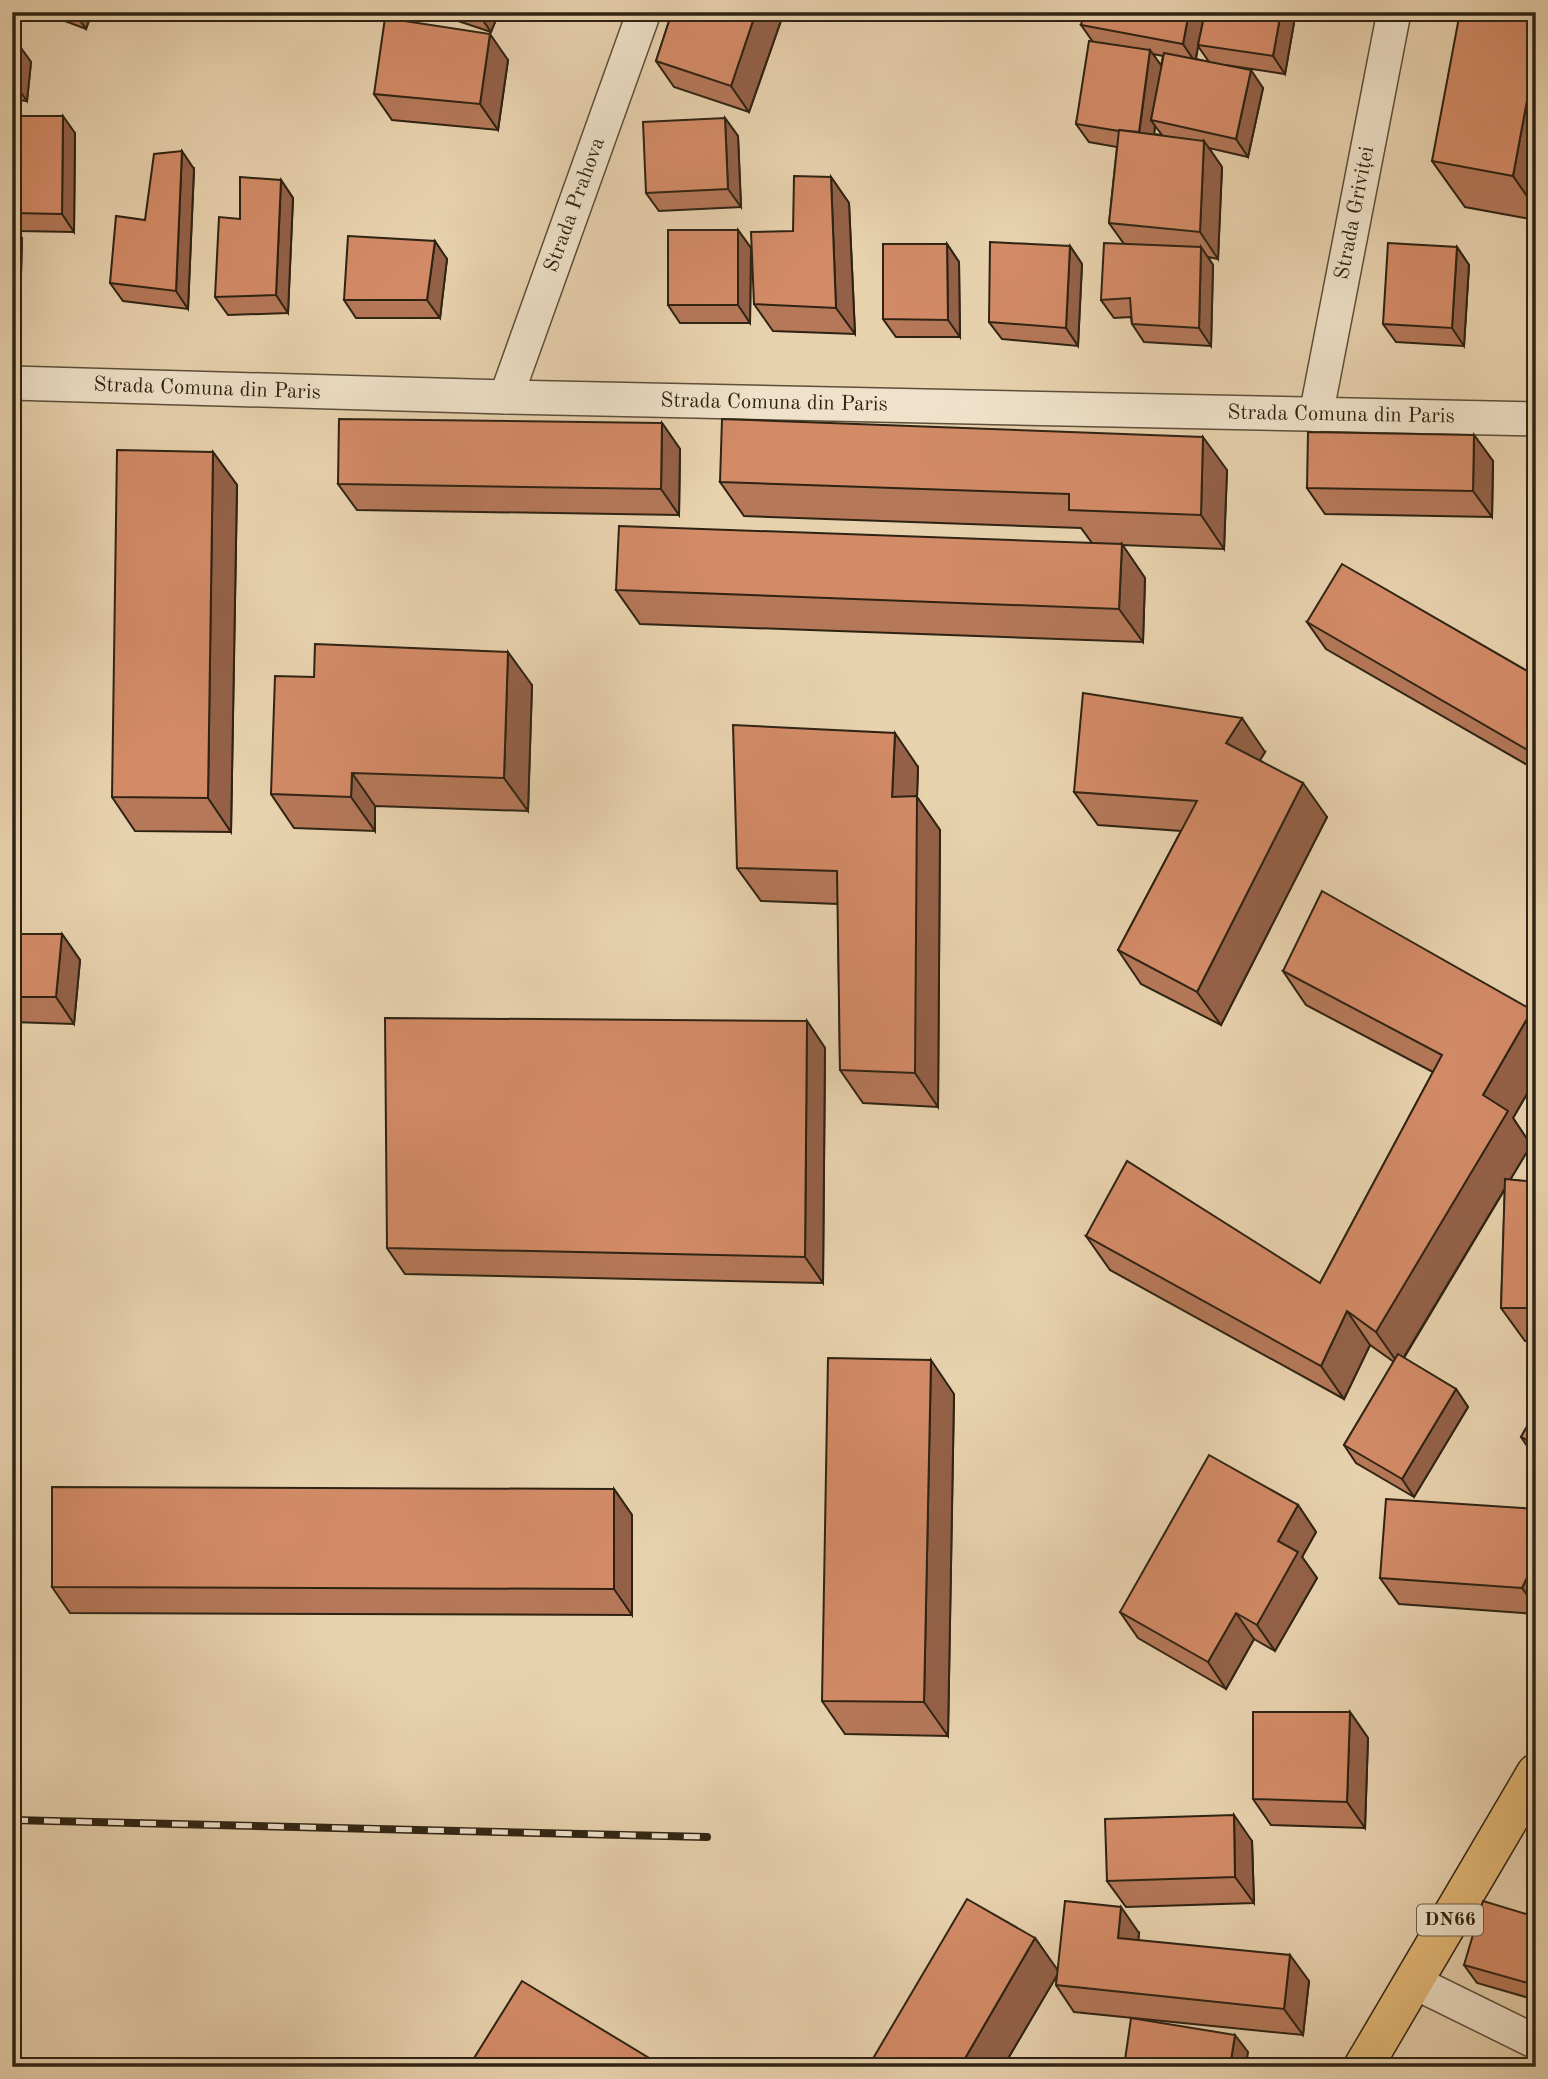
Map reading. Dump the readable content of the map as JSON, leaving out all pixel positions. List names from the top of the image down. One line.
{"streets":{"main road":["DN66"],"street":["Strada Prahova","Strada Griviței","Strada Comuna din Paris"]},"crossings":[["Strada Prahova","Strada Comuna din Paris"],["Strada Griviței","Strada Comuna din Paris"]]}
